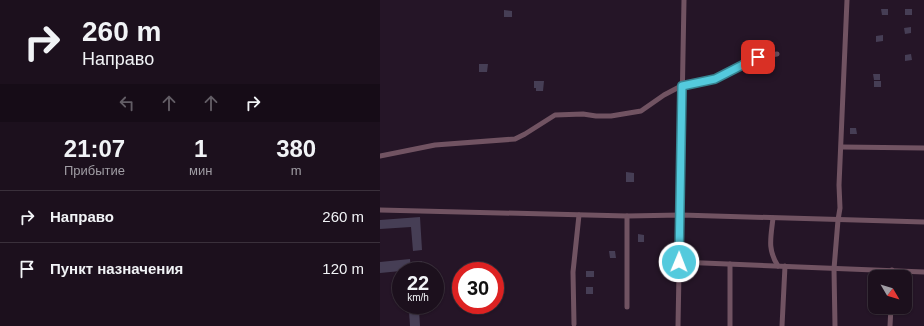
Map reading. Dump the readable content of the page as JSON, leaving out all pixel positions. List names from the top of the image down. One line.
{"north":"bottom right","page":{"turn":["260 m","Направо"],"eta":["21:07","Прибытие","1","мин","380","m"],"list":[{"name":"Направо","value":"260 m"},{"name":"Пункт назначения","value":"120 m"}],"speed":"22 km/h","limit":"30"}}
